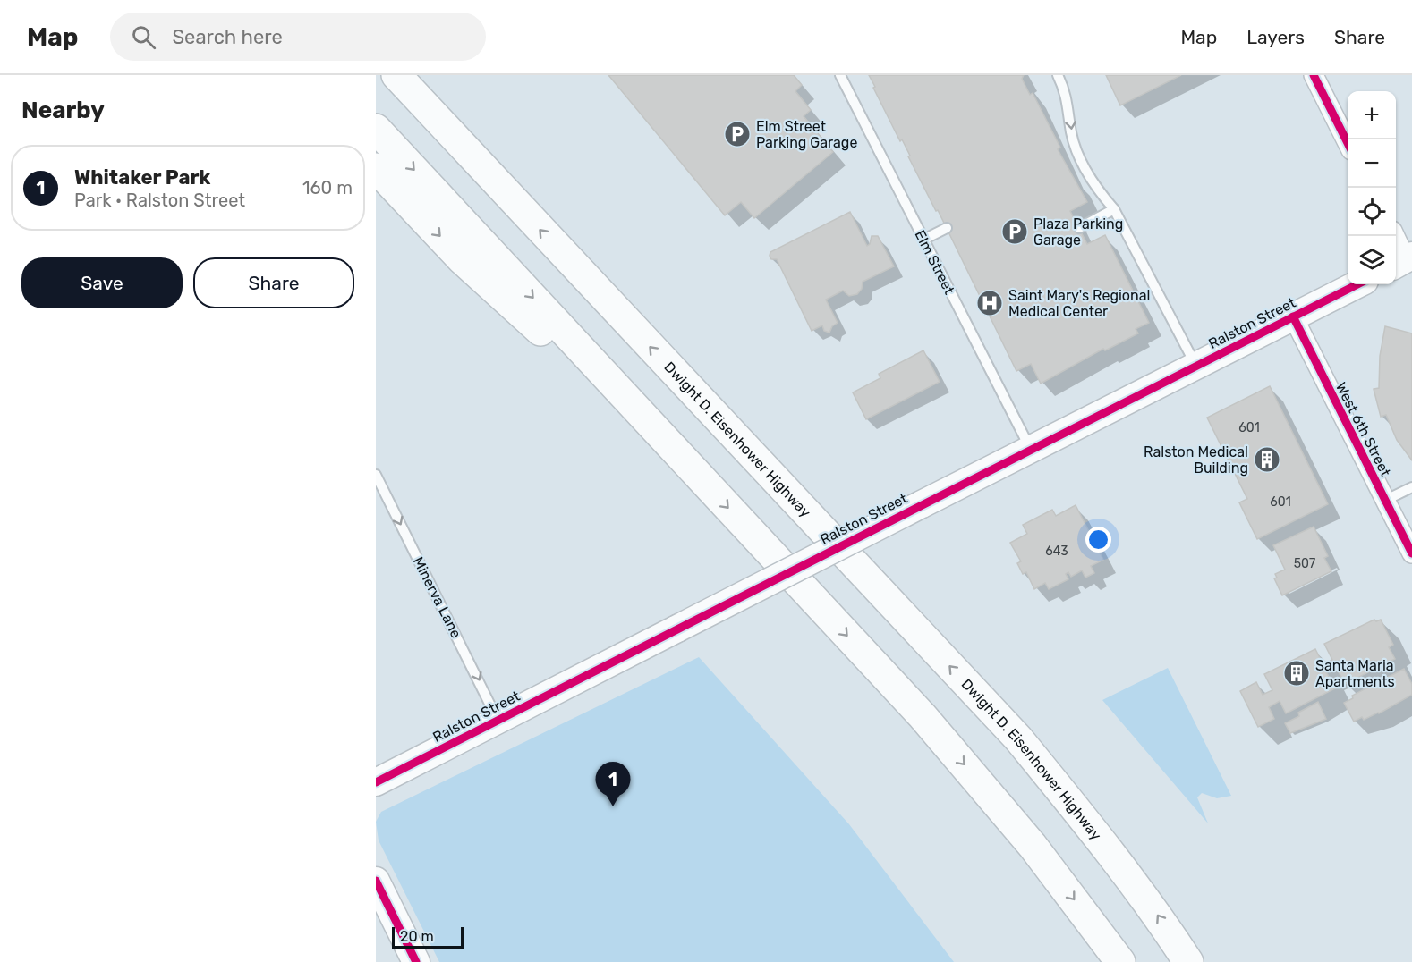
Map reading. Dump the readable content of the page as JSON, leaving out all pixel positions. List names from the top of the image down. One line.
{"streets":{"highway":["Dwight D. Eisenhower Highway"],"street":["Ralston Street","West 6th Street"],"lane":["Elm Street","Minerva Lane"]},"crossings":[["Elm Street","Ralston Street"],["Ralston Street","West 6th Street"],["Ralston Street","Minerva Lane"]],"one_way":["Minerva Lane"],"places":{"parking":["Elm Street Parking Garage","Plaza Parking Garage"],"hospital":["Saint Mary's Regional Medical Center"],"building":["Ralston Medical Building","Santa Maria Apartments"]},"house_numbers":["601","601","643","507"],"scale_bar":"20 m","page":{"header":"Map","search":"Search here","nav":["Map","Layers","Share"],"heading":"Nearby","map_buttons":["+","−"],"list":[{"mark":"1","name":"Whitaker Park","note":"Park · Ralston Street","value":"160 m"}],"buttons":["Save","Share"],"pins":"1","scale":"20 m"}}
